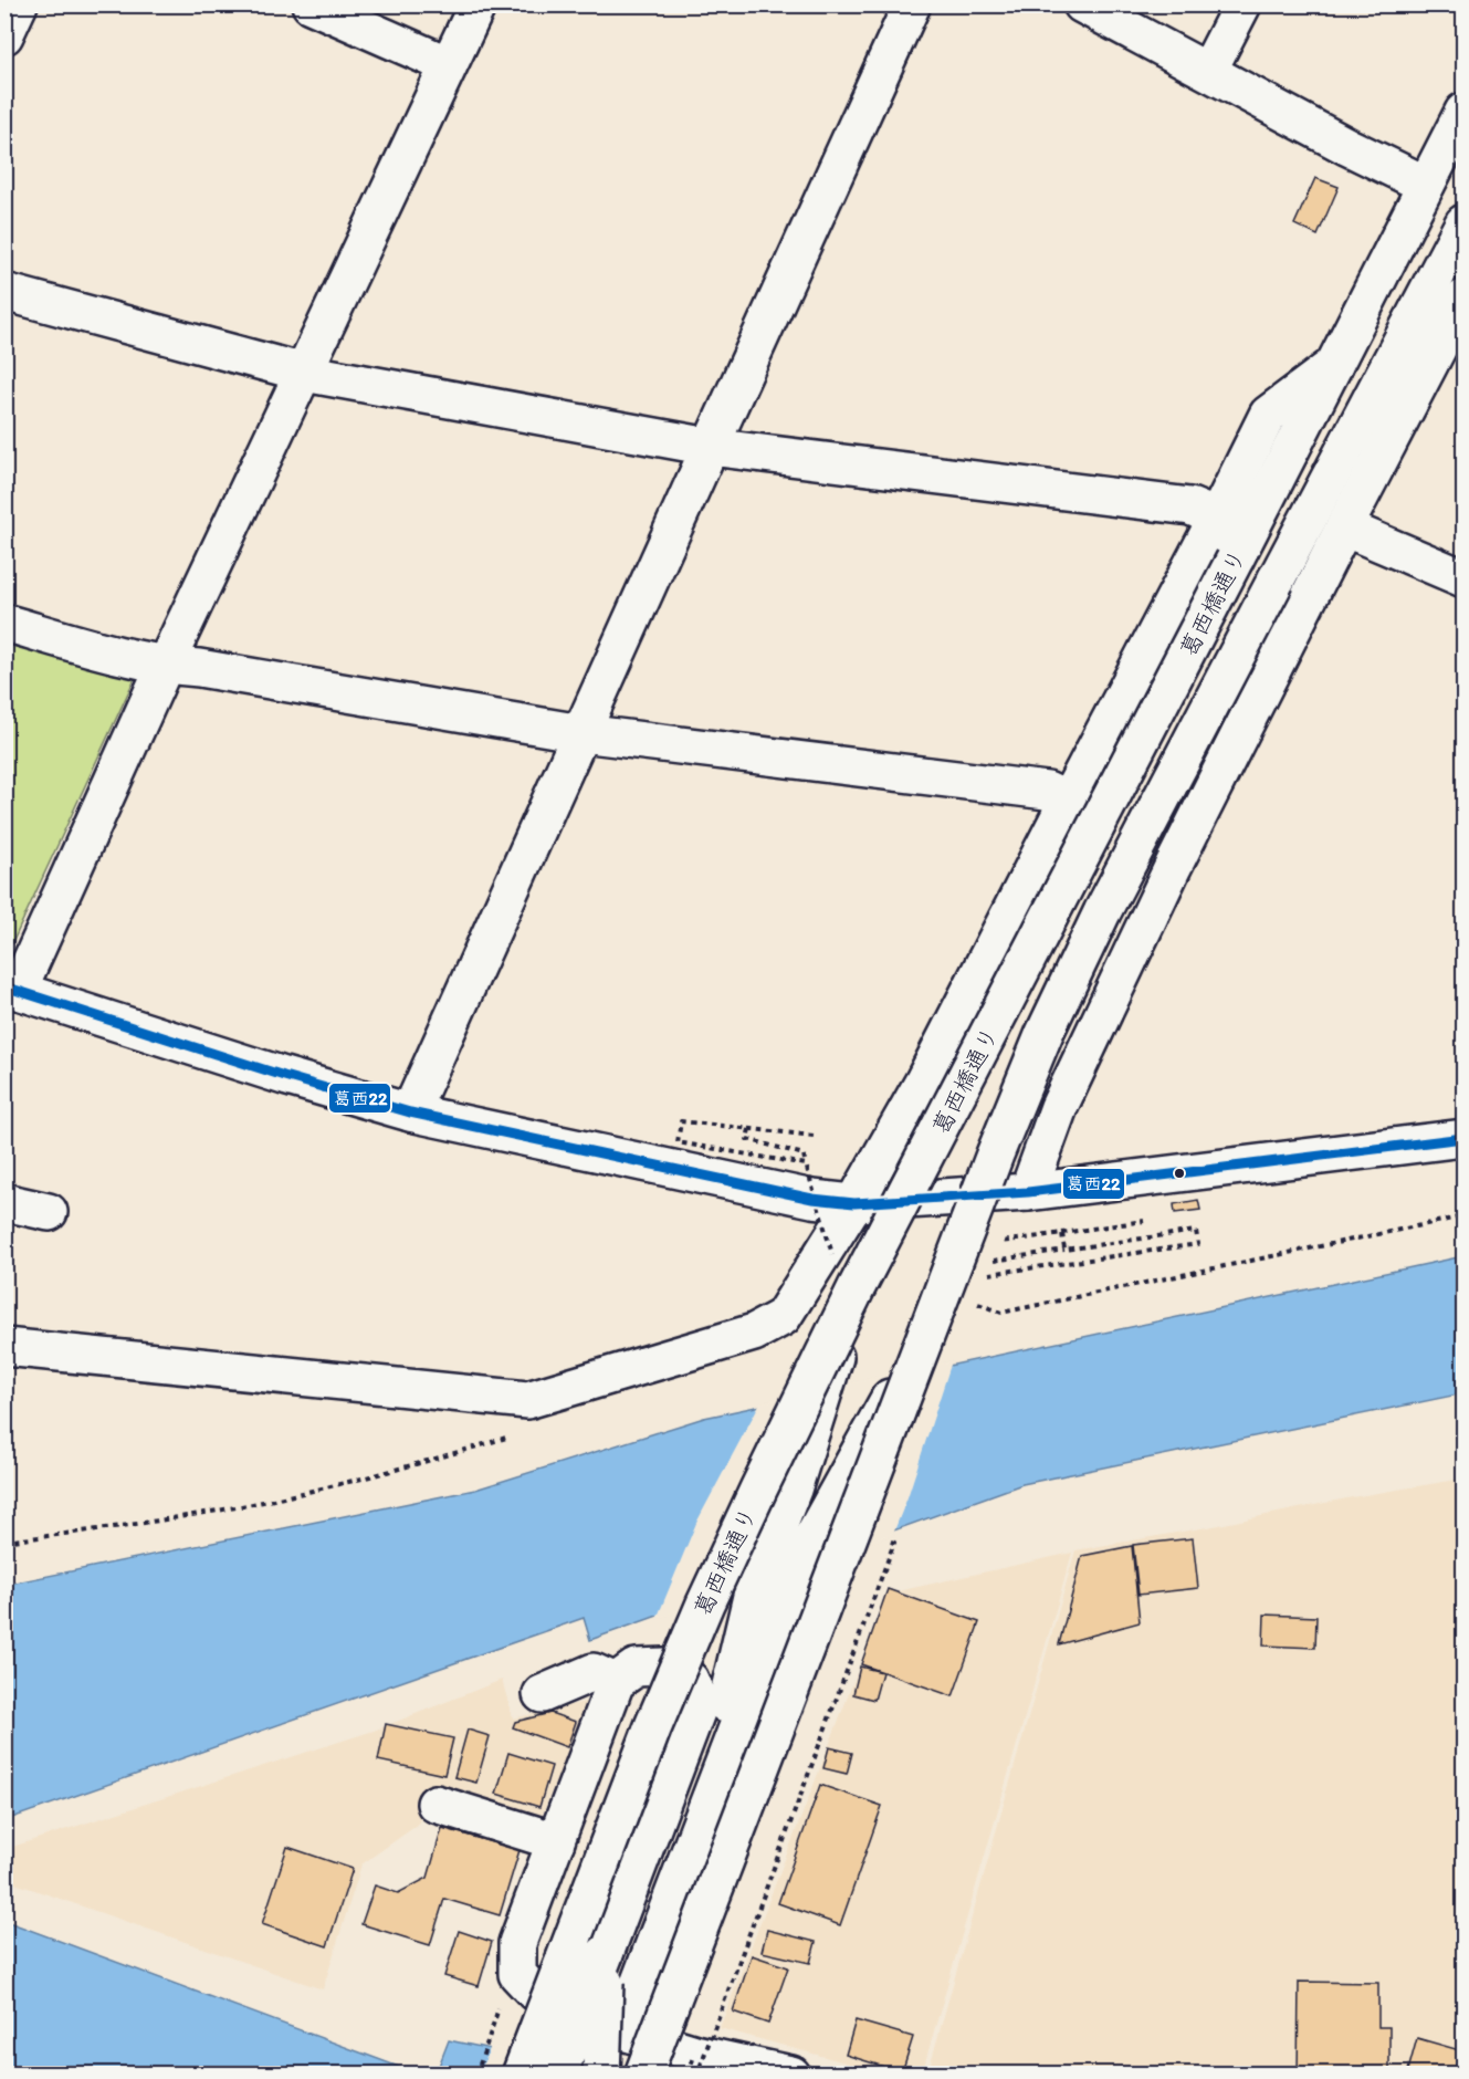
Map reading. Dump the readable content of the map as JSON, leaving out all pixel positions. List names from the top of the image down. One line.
{"streets":{"street":["葛西橋通り"]},"lines":["transit line 葛西22"]}
